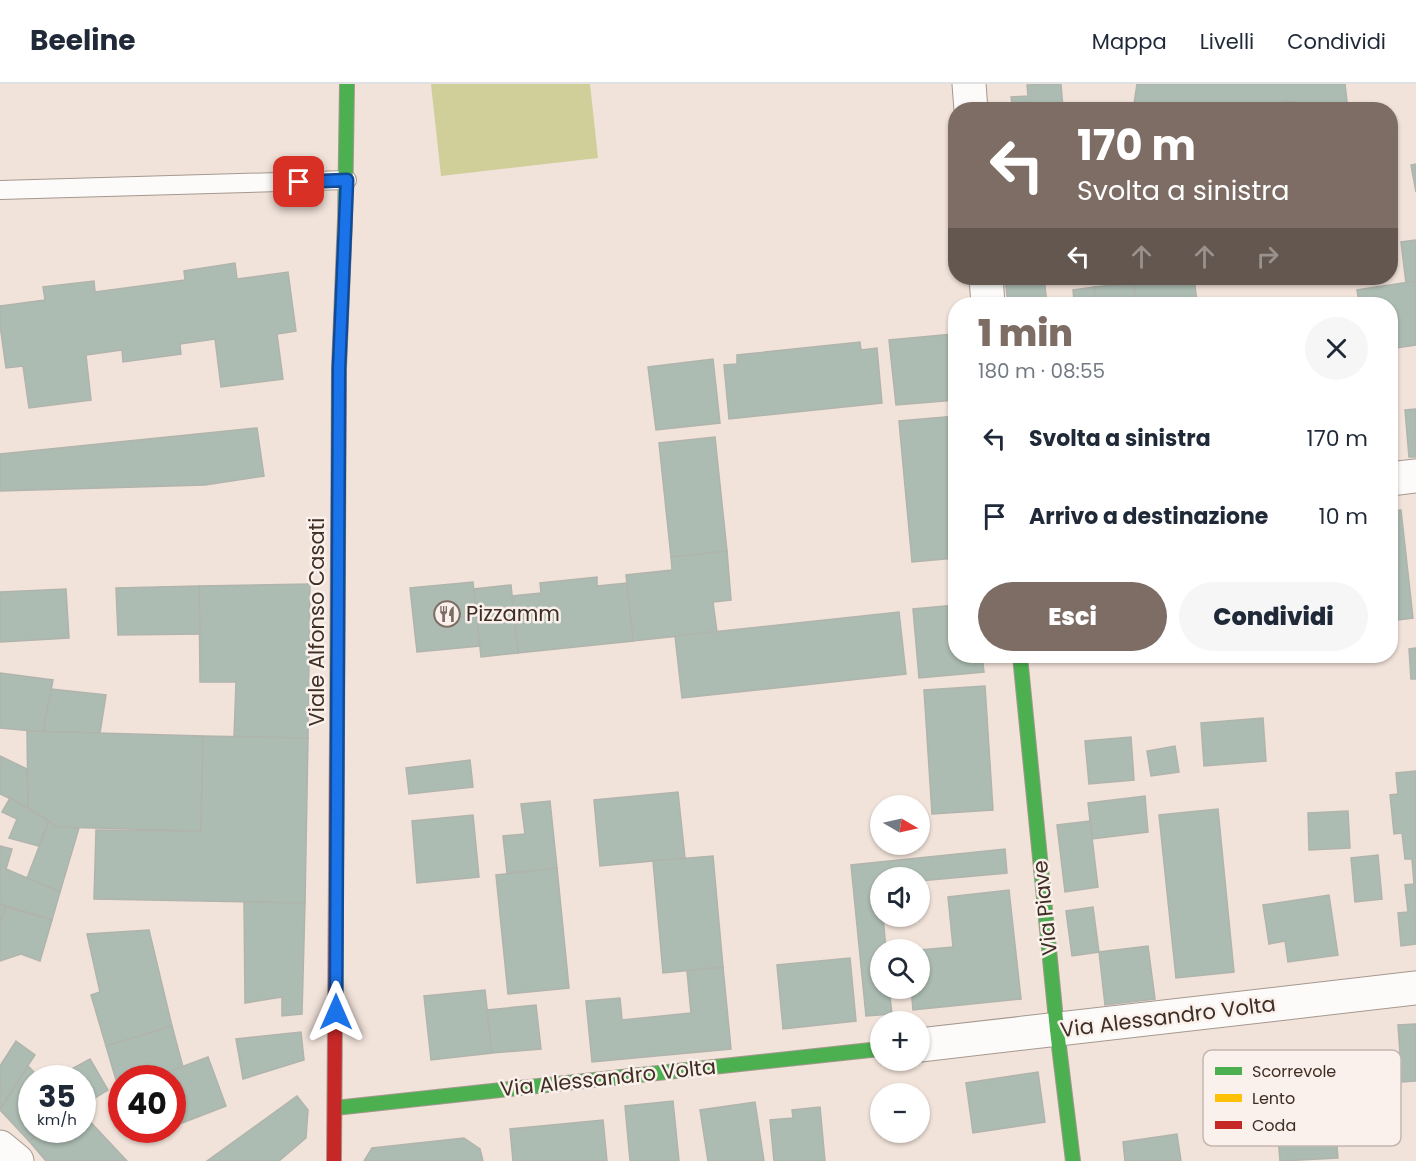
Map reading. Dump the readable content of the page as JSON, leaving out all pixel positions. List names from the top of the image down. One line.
{"streets":{"street":["Viale Alfonso Casati","Via Piave","Via Alessandro Volta"]},"crossings":[["Viale Alfonso Casati","Via Alessandro Volta"],["Via Piave","Via Alessandro Volta"]],"places":{"restaurant":["Pizzamm"]},"legend":["Scorrevole","Lento","Coda"],"north":"right","page":{"header":"Beeline","nav":["Mappa","Livelli","Condividi"],"turn":["170 m","Svolta a sinistra"],"heading":["1 min","180 m · 08:55"],"list":[{"name":"Svolta a sinistra","value":"170 m"},{"name":"Arrivo a destinazione","value":"10 m"}],"buttons":["Esci","Condividi"],"map_buttons":["+","−"],"speed":"35 km/h","limit":"40"}}
